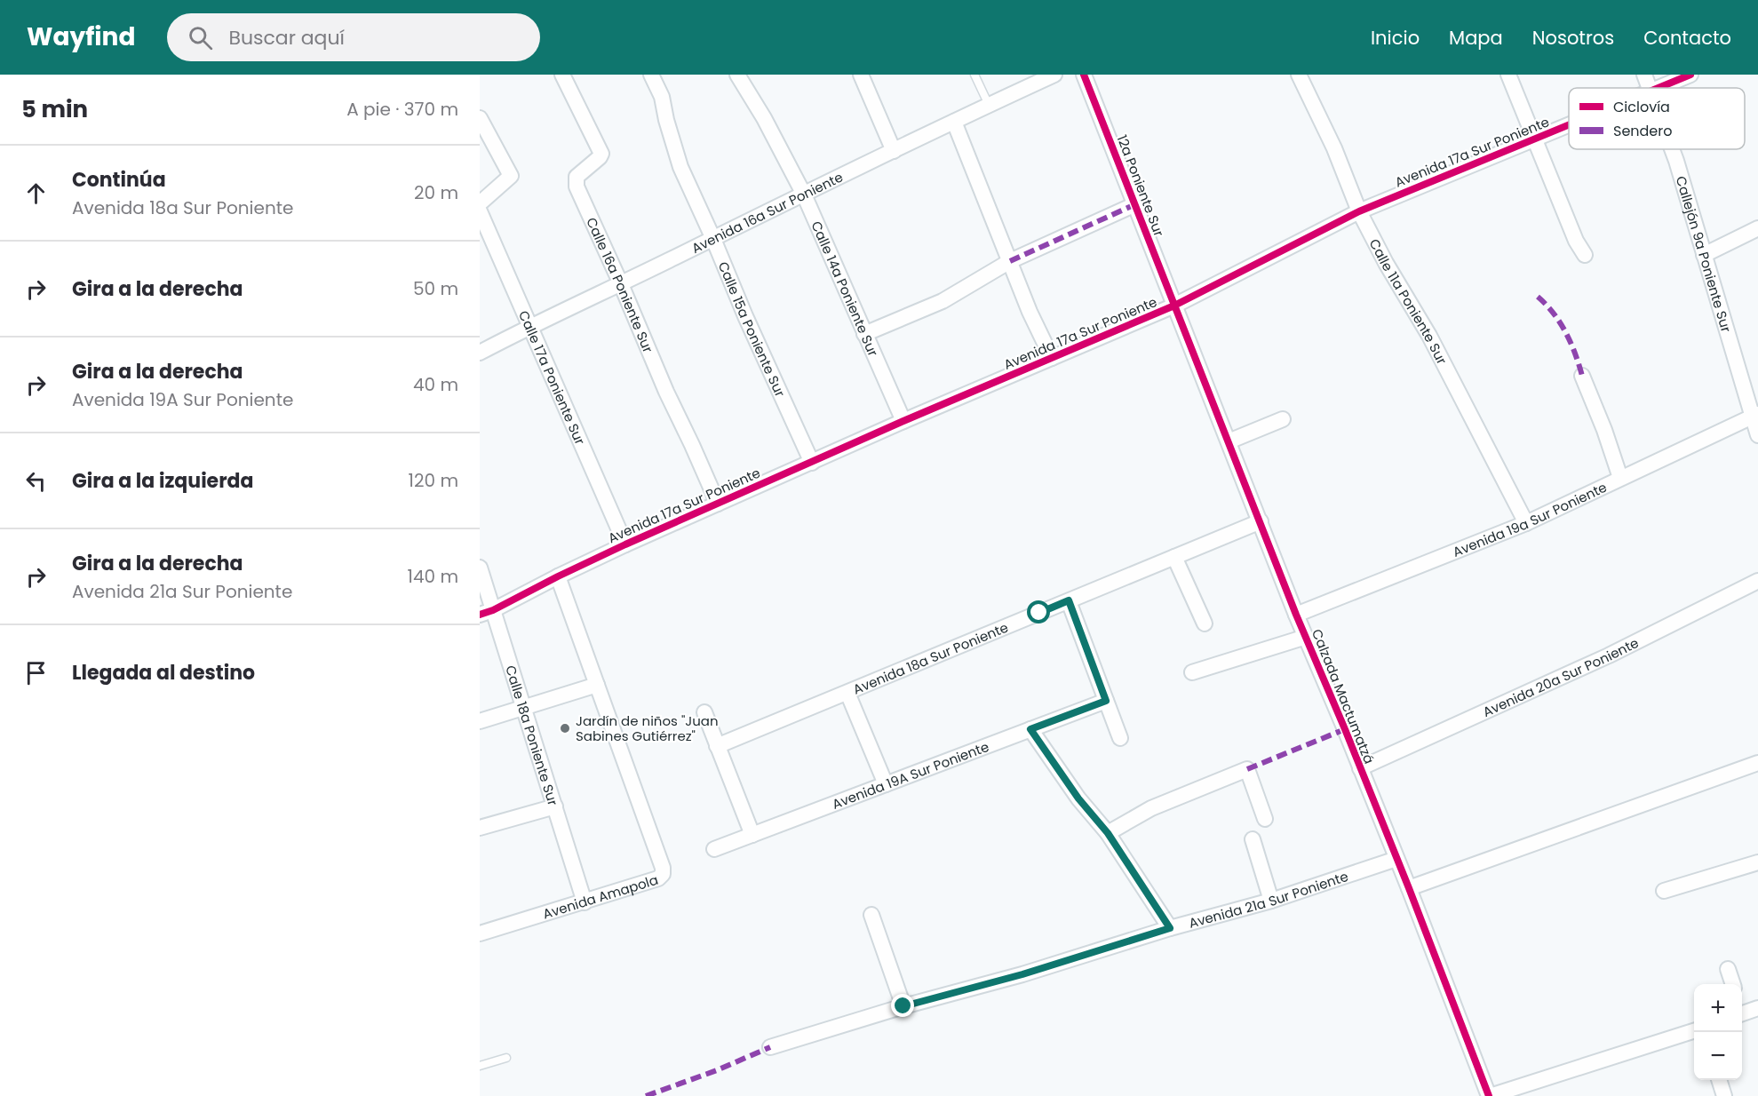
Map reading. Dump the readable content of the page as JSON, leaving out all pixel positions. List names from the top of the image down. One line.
{"streets":{"street":["Avenida 17a Sur Poniente","12a Poniente Sur","Avenida 16a Sur Poniente","Callejón 9a Poniente Sur","Calle 16a Poniente Sur","Calle 14a Poniente Sur","Calle 11a Poniente Sur","Calle 15a Poniente Sur","Calle 17a Poniente Sur","Avenida 19a Sur Poniente","Avenida 18a Sur Poniente","Avenida 20a Sur Poniente","Calzada Mactumatzá","Calle 18a Poniente Sur","Avenida 19A Sur Poniente","Avenida Amapola","Avenida 21a Sur Poniente"]},"crossings":[["Avenida 17a Sur Poniente","12a Poniente Sur"],["Avenida 17a Sur Poniente","Calle 16a Poniente Sur"],["Avenida 17a Sur Poniente","Calle 14a Poniente Sur"],["Avenida 17a Sur Poniente","Calle 11a Poniente Sur"],["Avenida 17a Sur Poniente","Calle 15a Poniente Sur"],["Avenida 17a Sur Poniente","Calle 17a Poniente Sur"],["Avenida 17a Sur Poniente","Calzada Mactumatzá"],["Avenida 17a Sur Poniente","Calle 18a Poniente Sur"],["Avenida 17a Sur Poniente","Avenida Amapola"],["12a Poniente Sur","Calzada Mactumatzá"],["Avenida 16a Sur Poniente","Calle 16a Poniente Sur"],["Avenida 16a Sur Poniente","Calle 14a Poniente Sur"],["Avenida 16a Sur Poniente","Calle 15a Poniente Sur"],["Avenida 16a Sur Poniente","Calle 17a Poniente Sur"],["Callejón 9a Poniente Sur","Avenida 19a Sur Poniente"],["Calle 11a Poniente Sur","Avenida 19a Sur Poniente"],["Avenida 19a Sur Poniente","Calzada Mactumatzá"],["Avenida 18a Sur Poniente","Calzada Mactumatzá"],["Avenida 20a Sur Poniente","Calzada Mactumatzá"],["Calzada Mactumatzá","Avenida 21a Sur Poniente"],["Calle 18a Poniente Sur","Avenida Amapola"]],"places":["Jardín de niños \"Juan Sabines Gutiérrez\""],"legend":["Ciclovía","Sendero"],"page":{"header":"Wayfind","search":"Buscar aquí","nav":["Inicio","Mapa","Nosotros","Contacto"],"heading":["5 min","A pie · 370 m"],"list":[["Continúa","Avenida 18a Sur Poniente","20 m"],["Gira a la derecha","50 m"],["Gira a la derecha","Avenida 19A Sur Poniente","40 m"],["Gira a la izquierda","120 m"],["Gira a la derecha","Avenida 21a Sur Poniente","140 m"],"Llegada al destino"],"map_buttons":["+","−"]}}
